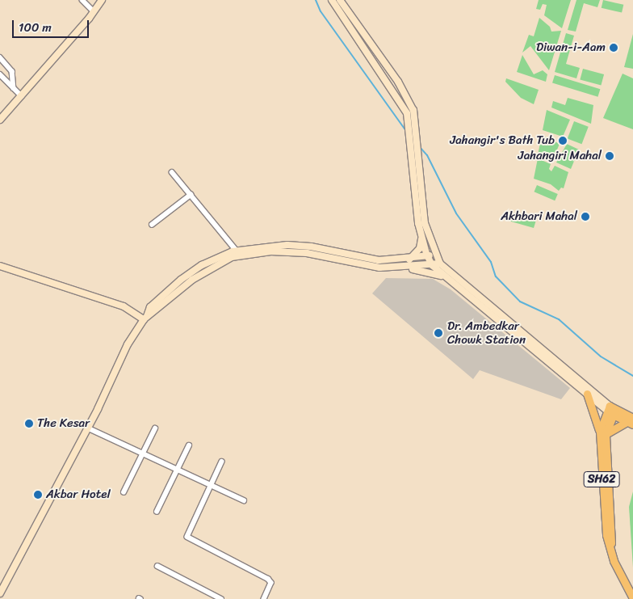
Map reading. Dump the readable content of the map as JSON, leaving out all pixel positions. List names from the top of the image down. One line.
{"streets":{"main road":["SH62"]},"places":["Diwan-i-Aam","Jahangir's Bath Tub","Jahangiri Mahal","Akhbari Mahal","Dr. Ambedkar Chowk Station","The Kesar","Akbar Hotel"],"scale_bar":"100 m"}
